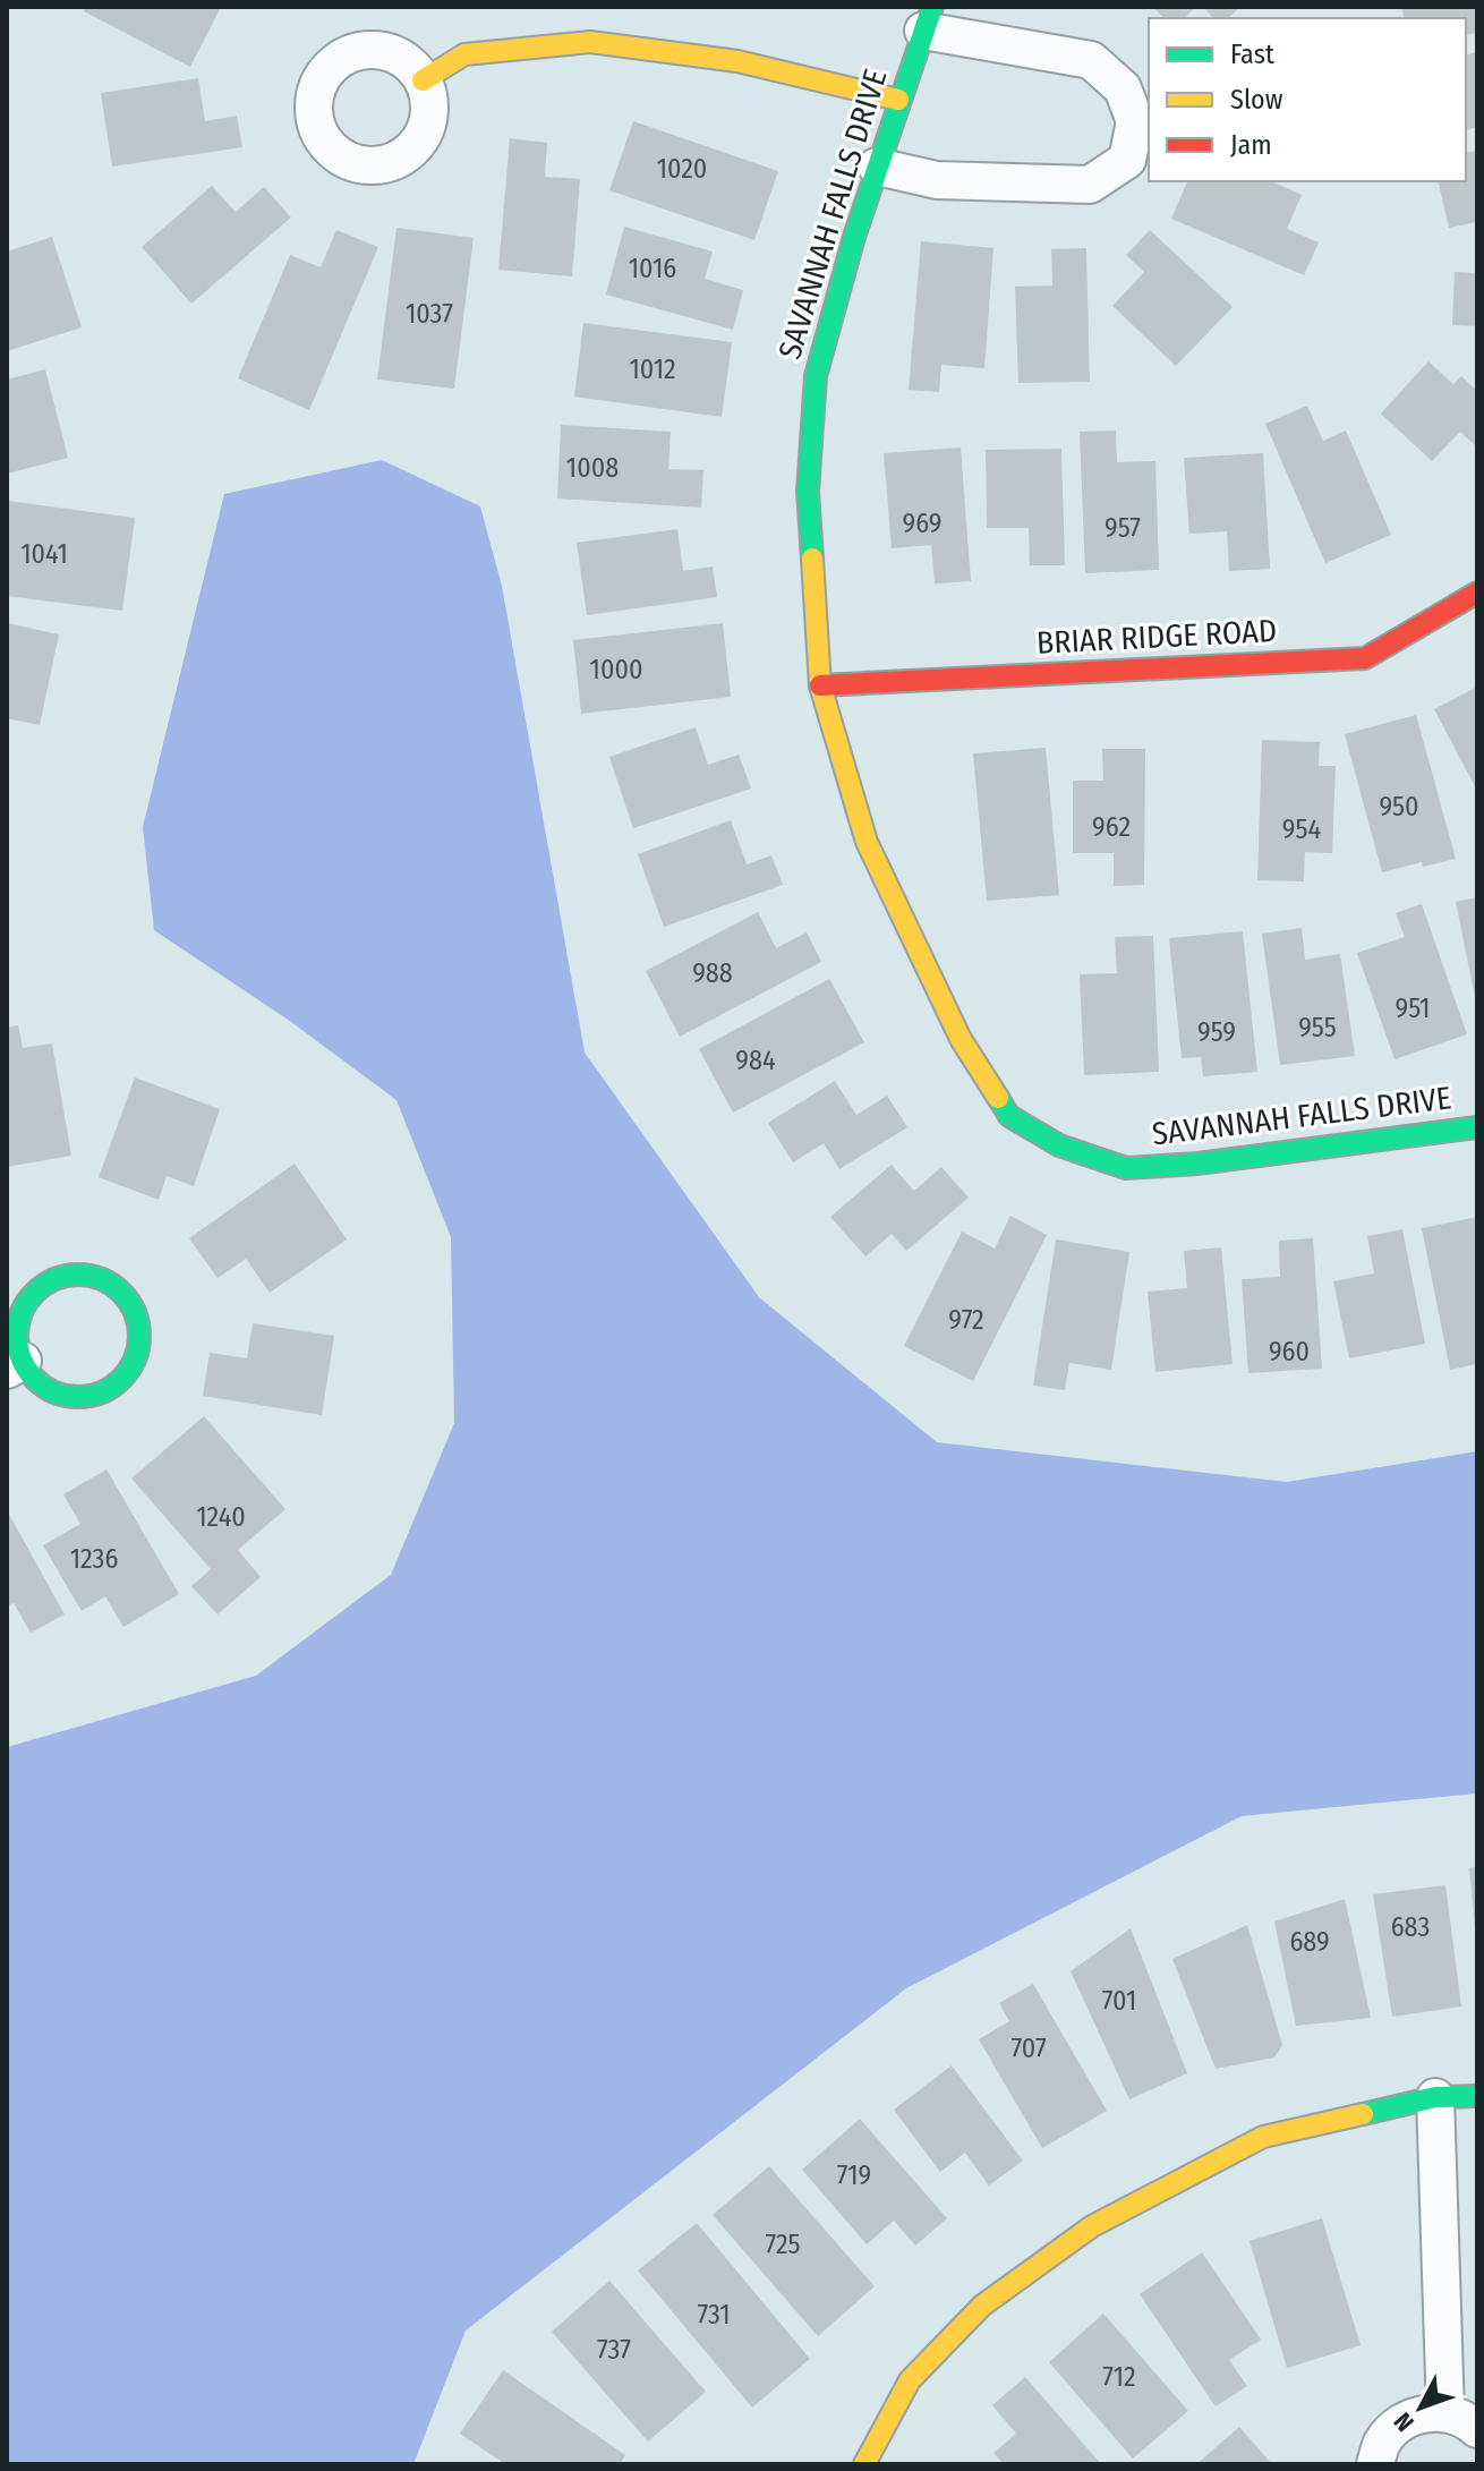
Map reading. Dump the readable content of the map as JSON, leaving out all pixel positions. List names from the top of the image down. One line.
{"streets":{"street":["SAVANNAH FALLS DRIVE","BRIAR RIDGE ROAD"]},"crossings":[["SAVANNAH FALLS DRIVE","BRIAR RIDGE ROAD"]],"house_numbers":["1020","1016","1037","1012","1008","969","957","1041","1000","950","962","954","988","951","955","959","984","972","960","1240","1236","683","689","701","707","719","725","731","737","712"],"legend":["Fast","Slow","Jam"],"north":"bottom left"}
